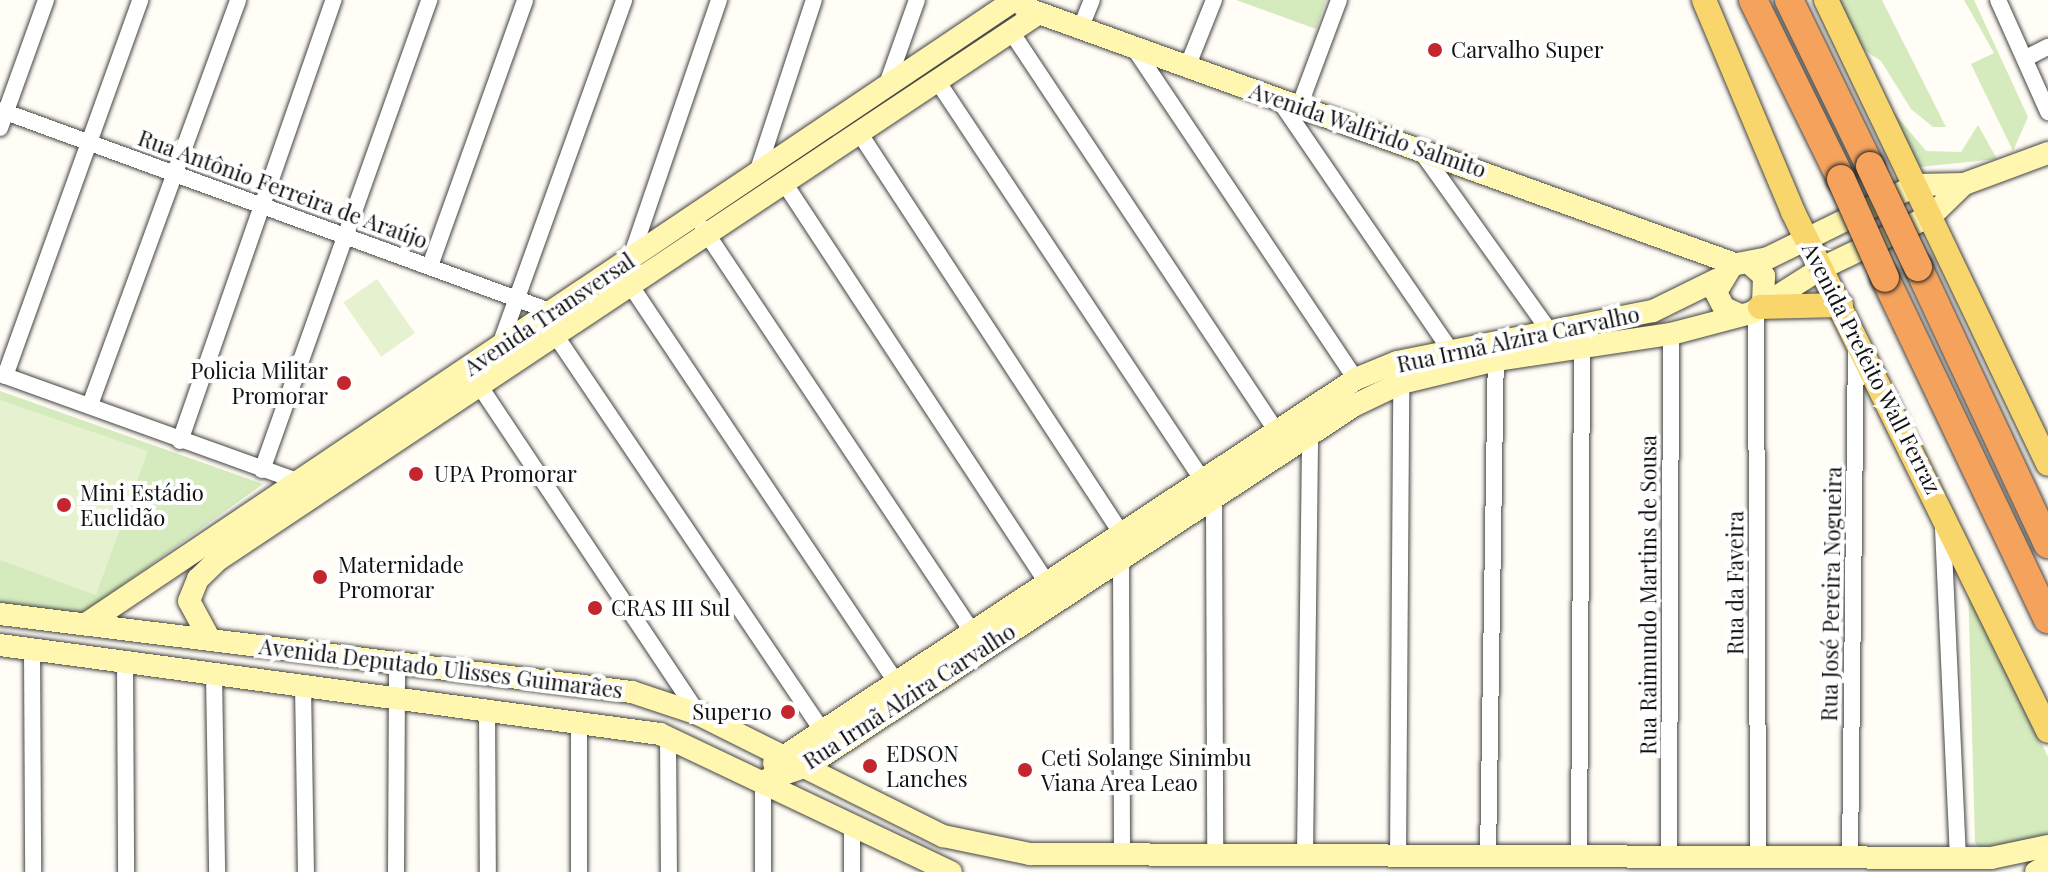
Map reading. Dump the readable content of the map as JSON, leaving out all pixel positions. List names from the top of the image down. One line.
{"streets":{"main road":["Avenida Prefeito Wall Ferraz"],"street":["Avenida Walfrido Salmito","Rua Antônio Ferreira de Araújo","Avenida Transversal","Rua Irmã Alzira Carvalho","Rua da Faveira","Rua José Pereira Nogueira","Rua Raimundo Martins de Sousa","Avenida Deputado Ulisses Guimarães"]},"crossings":[["Avenida Walfrido Salmito","Avenida Transversal"],["Avenida Walfrido Salmito","Rua Irmã Alzira Carvalho"],["Rua Antônio Ferreira de Araújo","Avenida Transversal"],["Avenida Transversal","Avenida Deputado Ulisses Guimarães"],["Rua Irmã Alzira Carvalho","Avenida Prefeito Wall Ferraz"],["Rua Irmã Alzira Carvalho","Rua da Faveira"],["Rua Irmã Alzira Carvalho","Rua Raimundo Martins de Sousa"],["Rua Irmã Alzira Carvalho","Avenida Deputado Ulisses Guimarães"],["Avenida Prefeito Wall Ferraz","Rua José Pereira Nogueira"],["Rua da Faveira","Avenida Deputado Ulisses Guimarães"],["Rua José Pereira Nogueira","Avenida Deputado Ulisses Guimarães"],["Rua Raimundo Martins de Sousa","Avenida Deputado Ulisses Guimarães"]],"places":["Carvalho Super","Policia Militar Promorar","UPA Promorar","Mini Estádio Euclidão","Maternidade Promorar","CRAS III Sul","Super10","EDSON Lanches","Ceti Solange Sinimbu Viana Area Leao"]}
